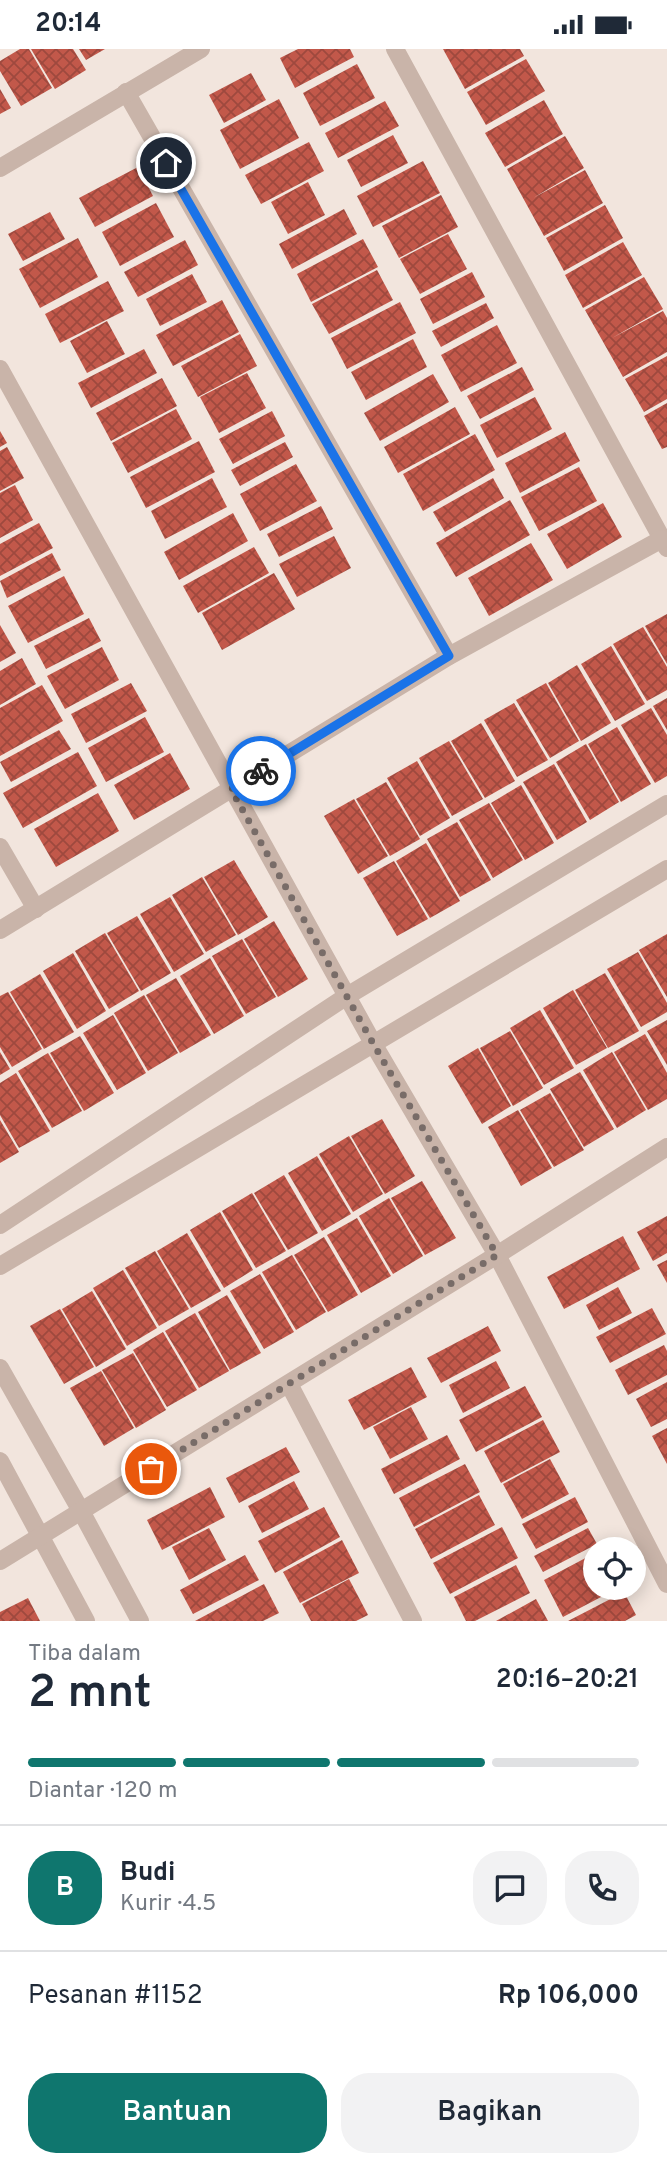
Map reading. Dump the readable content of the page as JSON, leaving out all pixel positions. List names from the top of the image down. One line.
{"page":{"status":"20:14","heading":["2 mnt","Tiba dalam","20:16–20:21"],"panel":["Budi","Kurir · 4.5","Pesanan #1152","Rp 106,000"],"bar":"Diantar · 120 m","round":"B","buttons":["Bantuan","Bagikan"]}}
